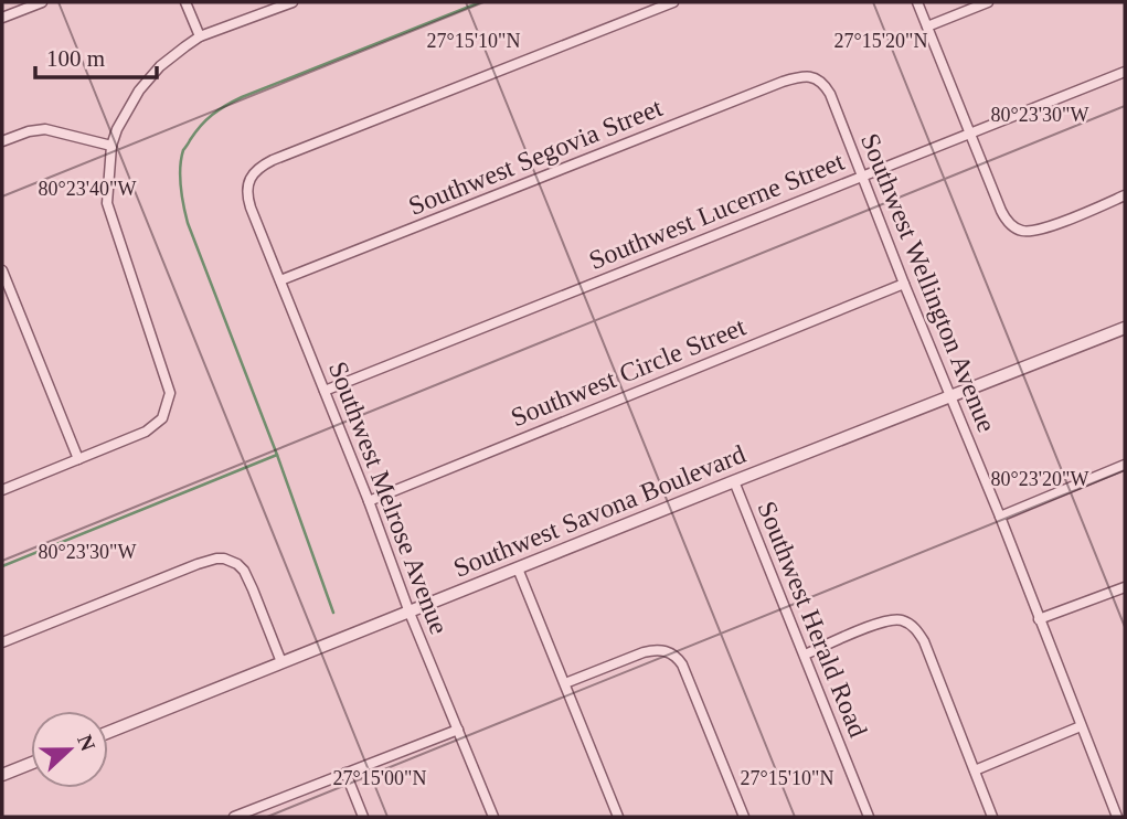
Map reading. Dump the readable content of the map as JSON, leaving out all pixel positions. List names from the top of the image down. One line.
{"streets":{"street":["Southwest Segovia Street","Southwest Lucerne Street","Southwest Wellington Avenue","Southwest Circle Street","Southwest Melrose Avenue","Southwest Savona Boulevard","Southwest Herald Road"]},"crossings":[["Southwest Segovia Street","Southwest Wellington Avenue"],["Southwest Segovia Street","Southwest Melrose Avenue"],["Southwest Lucerne Street","Southwest Wellington Avenue"],["Southwest Lucerne Street","Southwest Melrose Avenue"],["Southwest Wellington Avenue","Southwest Circle Street"],["Southwest Wellington Avenue","Southwest Savona Boulevard"],["Southwest Circle Street","Southwest Melrose Avenue"],["Southwest Melrose Avenue","Southwest Savona Boulevard"],["Southwest Savona Boulevard","Southwest Herald Road"]],"scale_bar":"100 m","north":"right","coordinates":["27°15'10\"N","27°15'20\"N","80°23'30\"W","80°23'40\"W","80°23'20\"W","27°15'00\"N"]}
